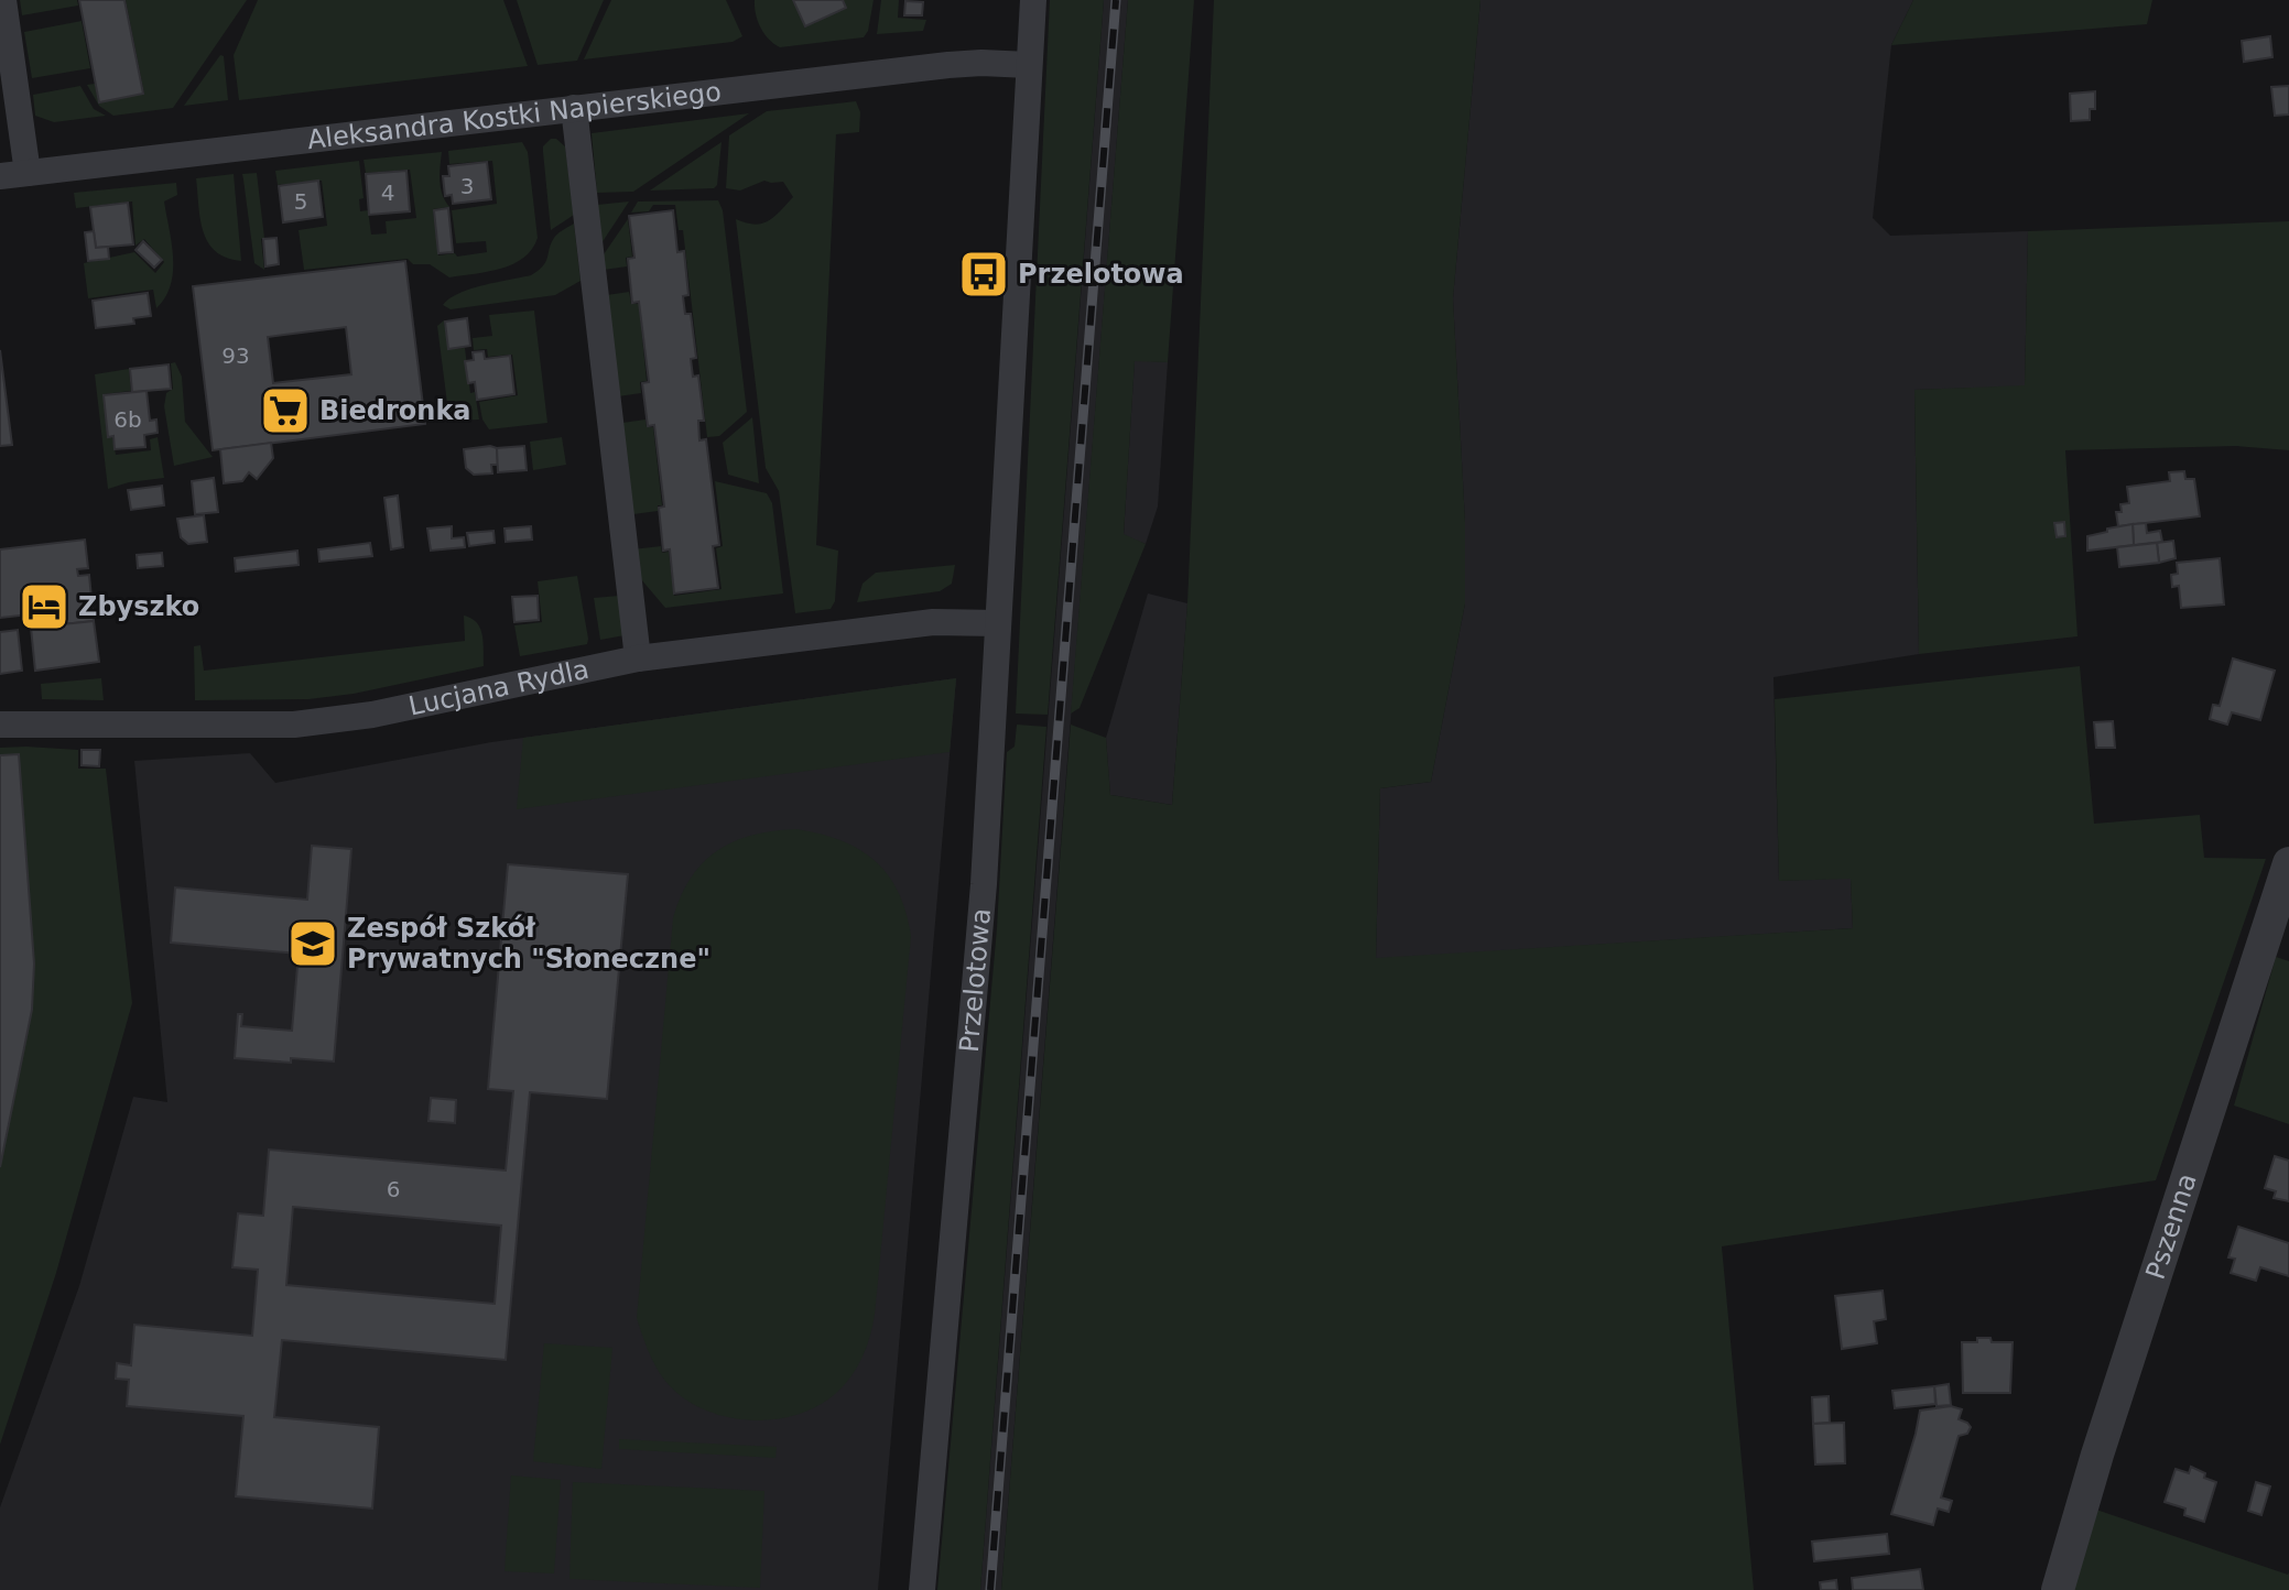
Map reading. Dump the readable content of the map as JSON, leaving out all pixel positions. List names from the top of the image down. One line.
{"streets":{"street":["Aleksandra Kostki Napierskiego","Lucjana Rydla","Przelotowa","Pszenna"]},"crossings":[["Aleksandra Kostki Napierskiego","Przelotowa"],["Lucjana Rydla","Przelotowa"]],"places":{"bus stop":["Przelotowa"],"supermarket":["Biedronka"],"hotel":["Zbyszko"],"school or university":["Zespół Szkół Prywatnych \"Słoneczne\""]},"house_numbers":["3","4","5","93","6b","6"]}
